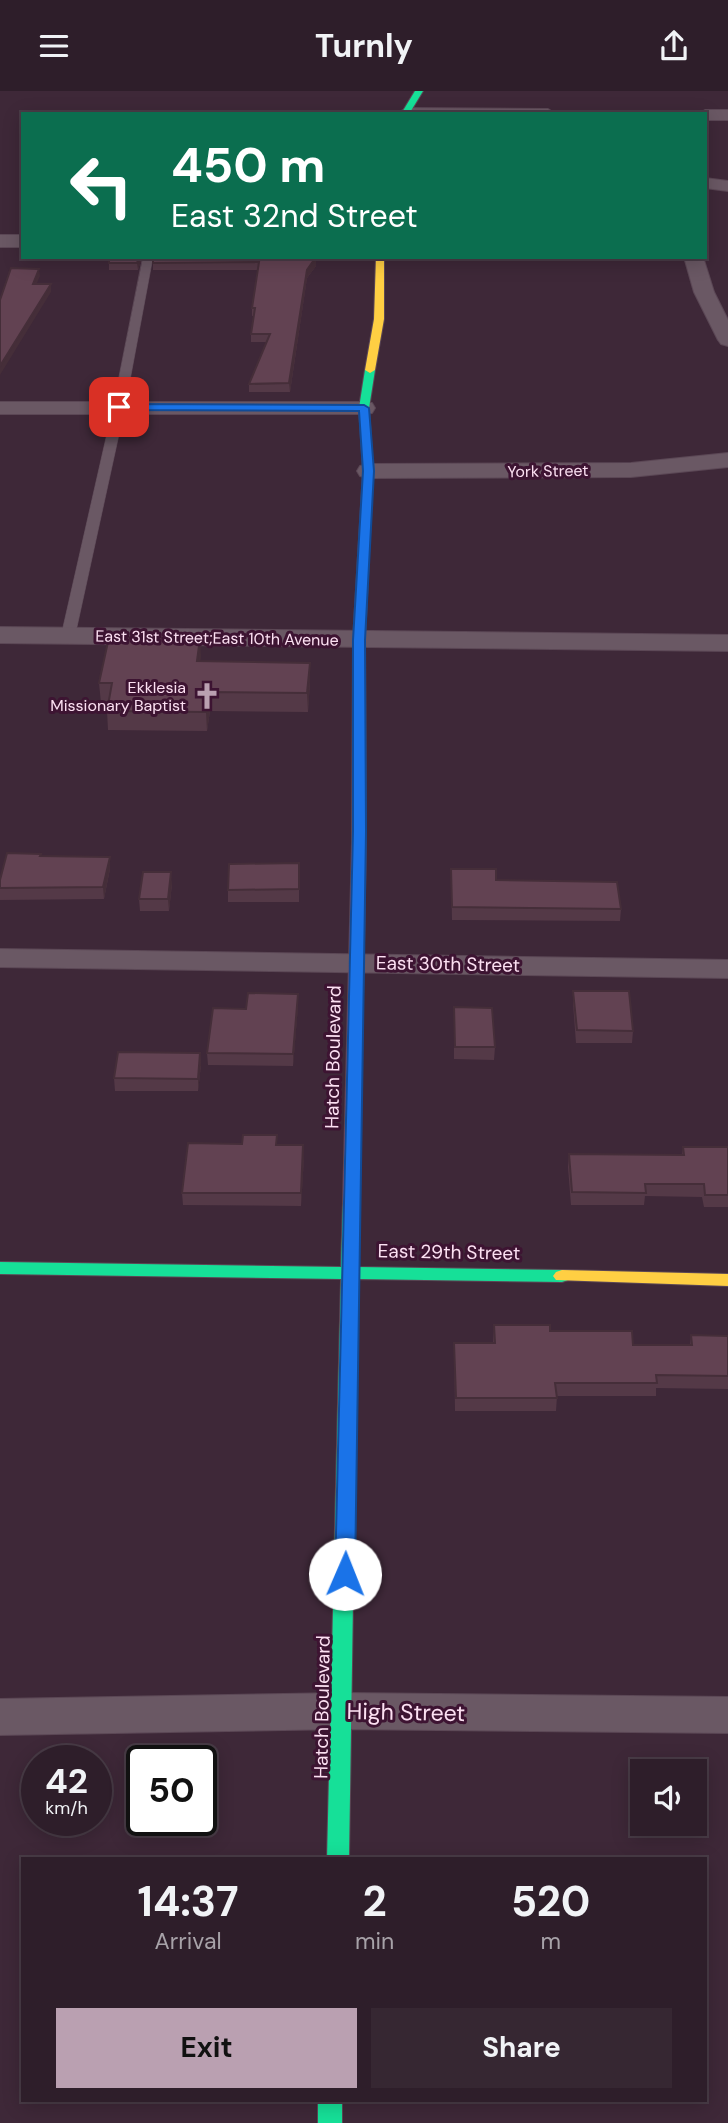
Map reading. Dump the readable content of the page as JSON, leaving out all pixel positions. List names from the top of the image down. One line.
{"streets":{"main road":["Hatch Boulevard","East 29th Street"],"street":["York Street","East 31st Street;East 10th Avenue","East 30th Street","High Street"]},"crossings":[["York Street","Hatch Boulevard"],["East 31st Street;East 10th Avenue","Hatch Boulevard"],["East 30th Street","Hatch Boulevard"],["Hatch Boulevard","East 29th Street"],["Hatch Boulevard","High Street"]],"places":{"church":["Ekklesia Missionary Baptist"]},"page":{"header":"Turnly","turn":["450 m","East 32nd Street"],"speed":"42 km/h","limit":"50","eta":["14:37","Arrival","2","min","520","m"],"buttons":["Exit","Share"]}}
